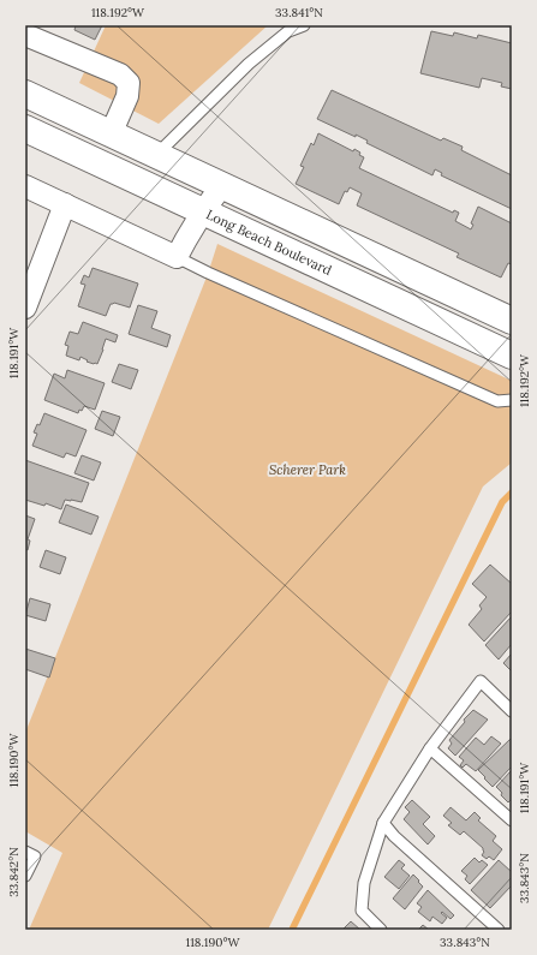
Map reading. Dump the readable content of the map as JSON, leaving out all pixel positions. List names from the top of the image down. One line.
{"streets":{"main road":["Long Beach Boulevard"]},"parks":["Scherer Park"],"coordinates":["118.192°W","33.841°N","118.191°W","118.190°W","33.842°N","33.843°N"]}
